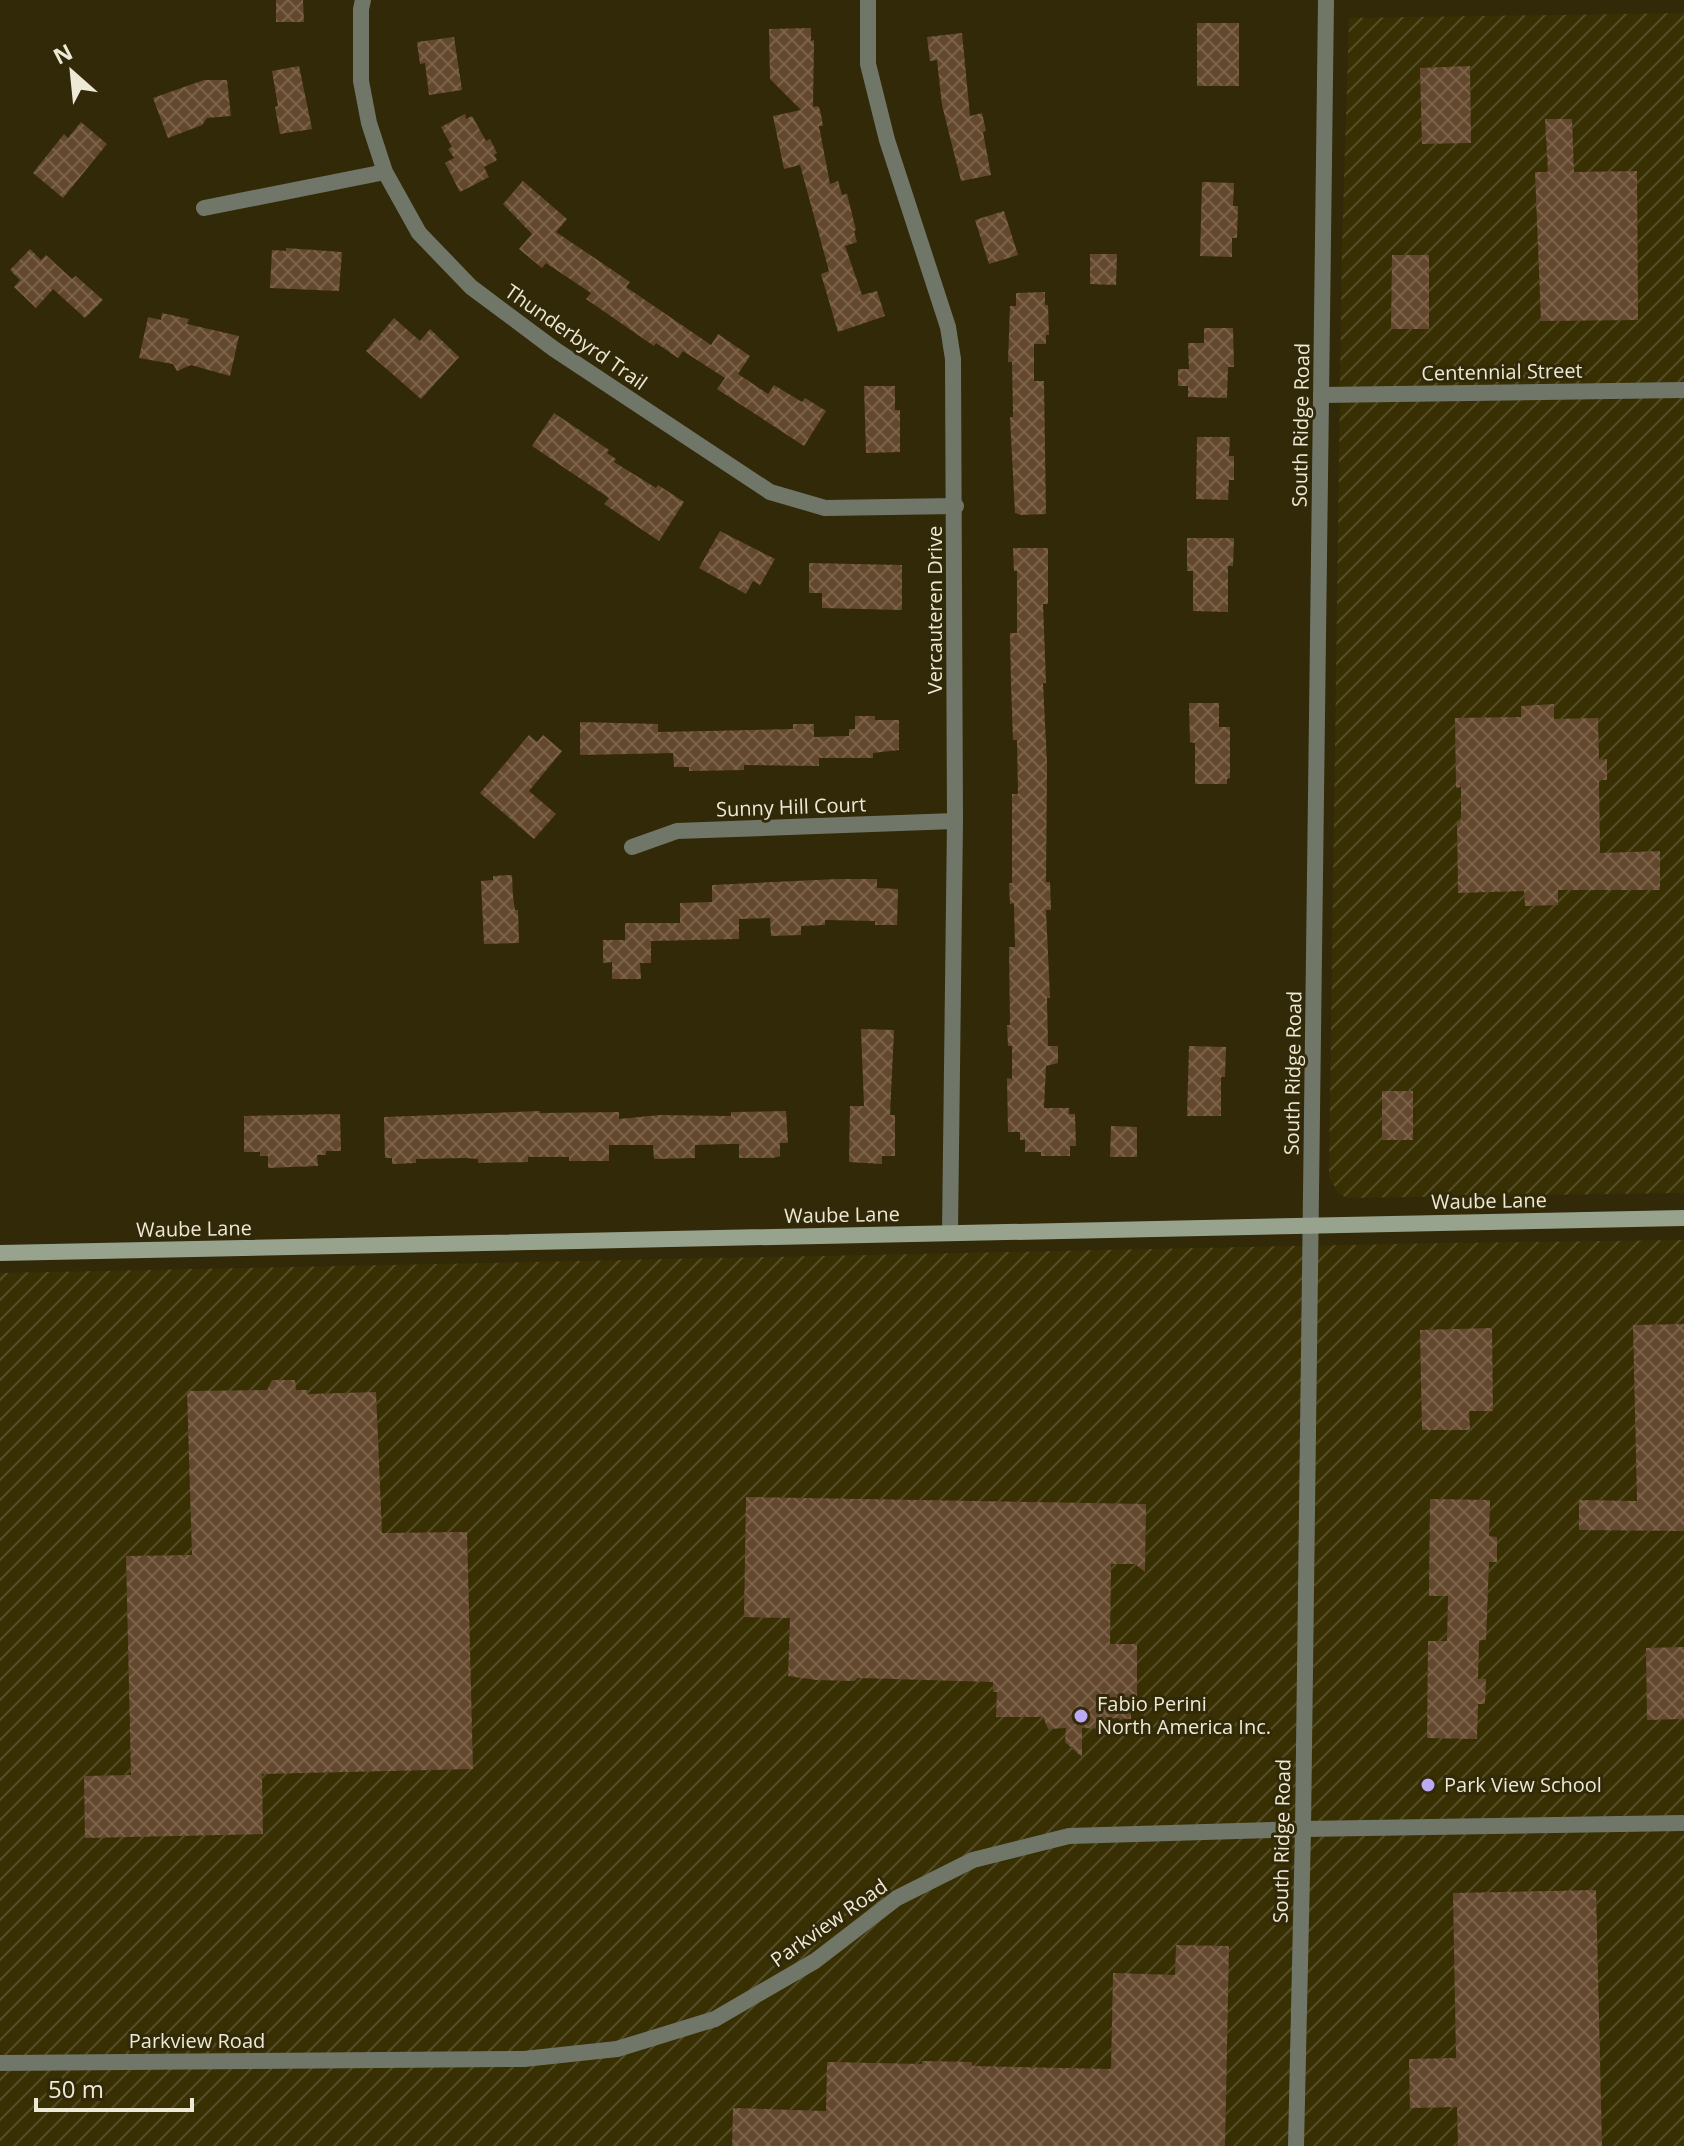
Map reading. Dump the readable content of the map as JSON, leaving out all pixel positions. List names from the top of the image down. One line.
{"streets":{"main road":["Waube Lane"],"street":["Thunderbyrd Trail","Centennial Street","South Ridge Road","Vercauteren Drive","Sunny Hill Court","Parkview Road"]},"crossings":[["Thunderbyrd Trail","Vercauteren Drive"],["Centennial Street","South Ridge Road"],["South Ridge Road","Waube Lane"],["South Ridge Road","Parkview Road"],["Vercauteren Drive","Sunny Hill Court"],["Vercauteren Drive","Waube Lane"]],"places":["Fabio Perini North America Inc.","Park View School"],"scale_bar":"50 m","north":"top left"}
